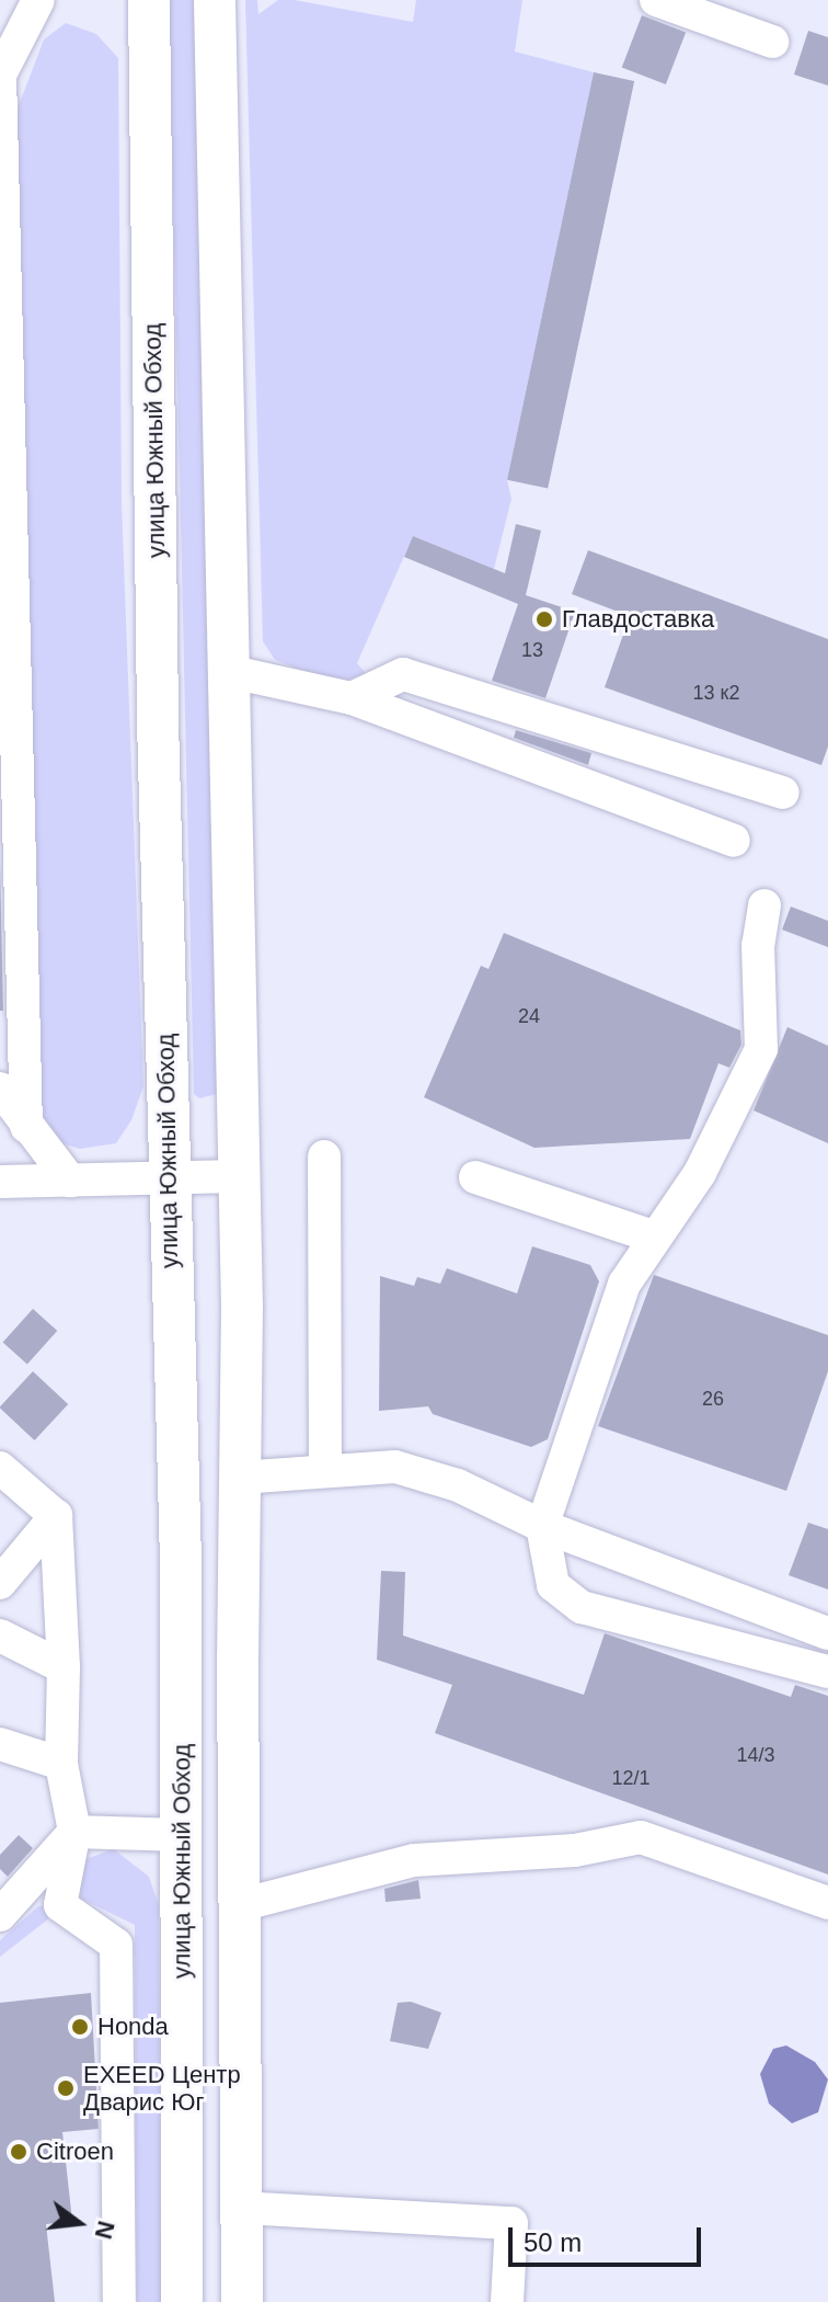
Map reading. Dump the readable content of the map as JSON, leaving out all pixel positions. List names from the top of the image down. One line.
{"streets":{"main road":["улица Южный Обход"]},"places":["Главдоставка","Honda","EXEED Центр Дварис Юг","Citroen"],"house_numbers":["13","13 к2","24","26","14/3","12/1"],"scale_bar":"50 m","north":"right"}
